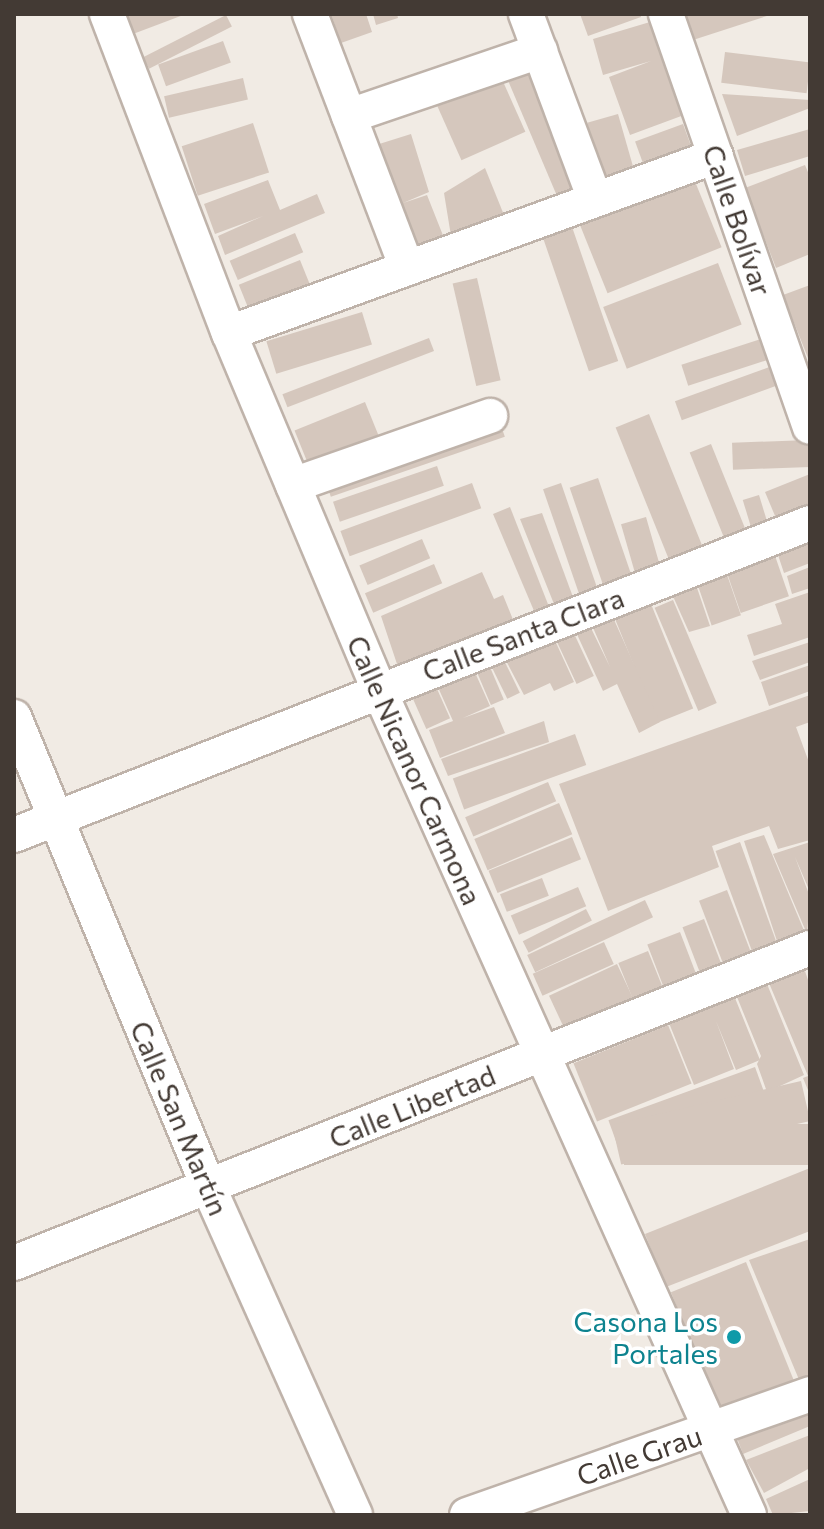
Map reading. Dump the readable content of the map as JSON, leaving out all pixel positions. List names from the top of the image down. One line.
{"streets":{"street":["Calle Bolívar","Calle Santa Clara","Calle Nicanor Carmona","Calle Libertad","Calle San Martín","Calle Grau"]},"crossings":[["Calle Santa Clara","Calle Nicanor Carmona"],["Calle Santa Clara","Calle San Martín"],["Calle Nicanor Carmona","Calle Libertad"],["Calle Nicanor Carmona","Calle Grau"],["Calle Libertad","Calle San Martín"]],"places":["Casona Los Portales"]}
